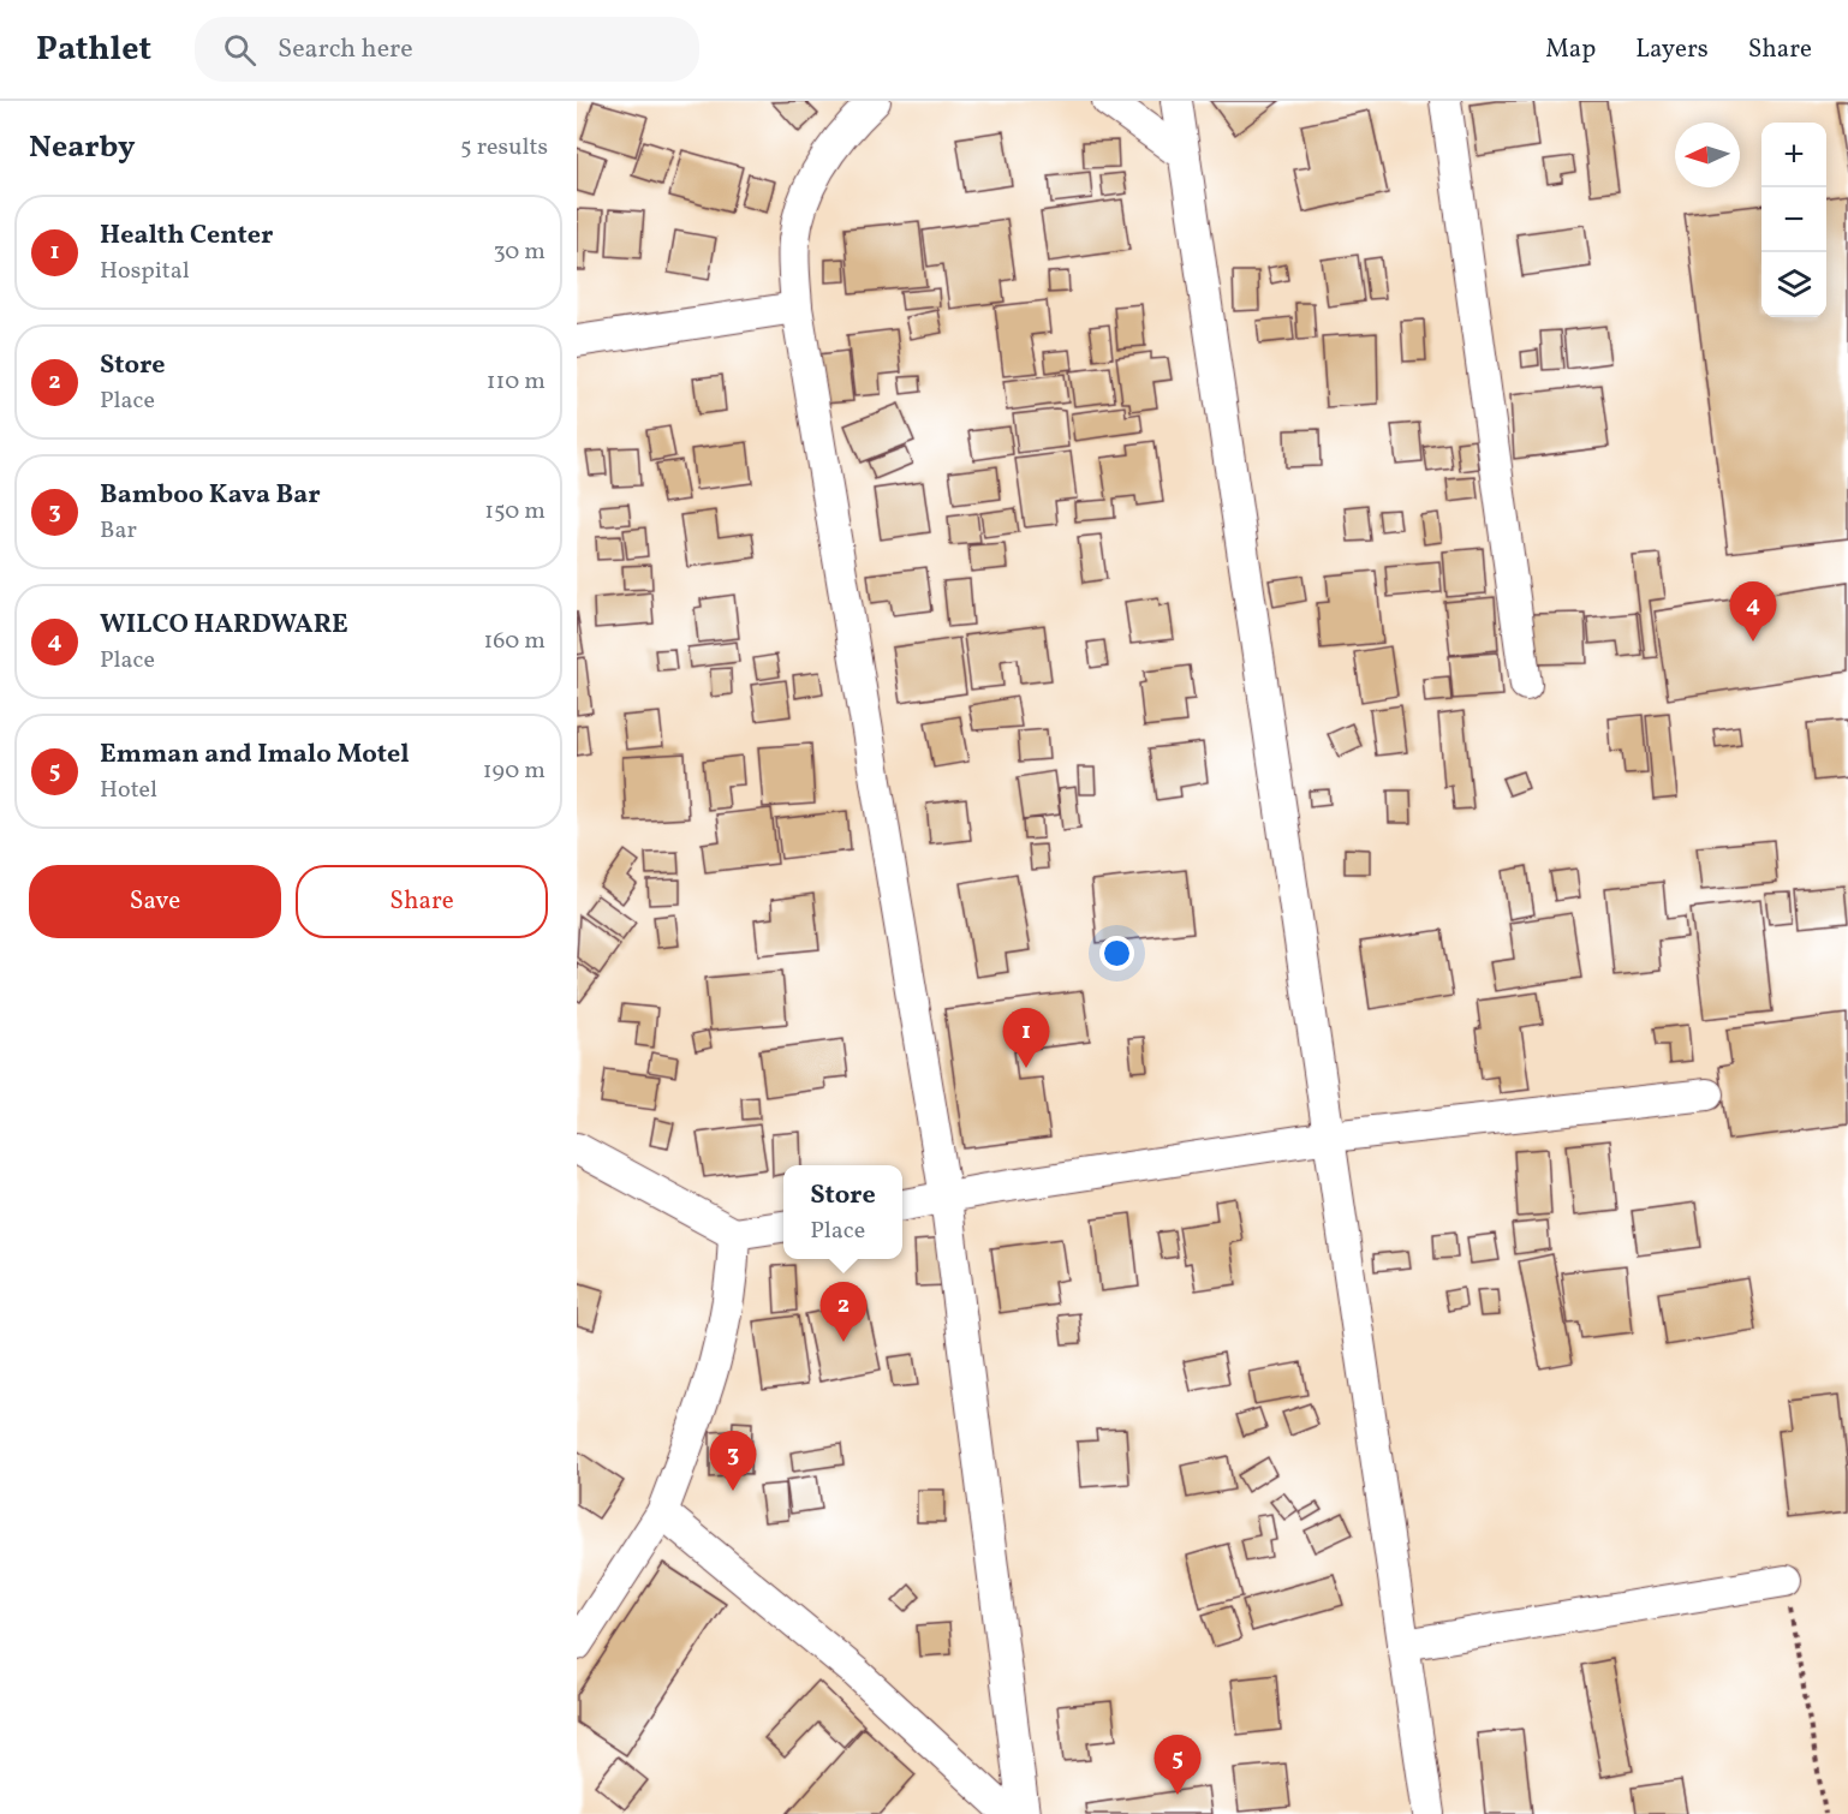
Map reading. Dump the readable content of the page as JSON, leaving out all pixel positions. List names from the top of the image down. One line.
{"north":"left","page":{"header":"Pathlet","search":"Search here","nav":["Map","Layers","Share"],"heading":["Nearby","5 results"],"map_buttons":["+","−"],"list":[{"mark":"1","name":"Health Center","note":"Hospital","value":"30 m"},{"mark":"2","name":"Store","note":"Place","value":"110 m"},{"mark":"3","name":"Bamboo Kava Bar","note":"Bar","value":"150 m"},{"mark":"4","name":"WILCO HARDWARE","note":"Place","value":"160 m"},{"mark":"5","name":"Emman and Imalo Motel","note":"Hotel","value":"190 m"}],"pins":["4","1","2","3","5"],"buttons":["Save","Share"],"popup":["Store","Place"]}}
